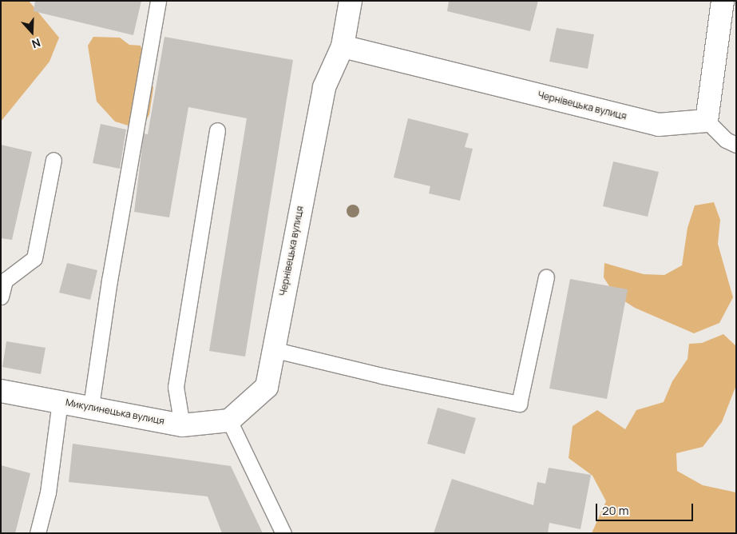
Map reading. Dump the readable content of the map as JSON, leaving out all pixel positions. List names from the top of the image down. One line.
{"streets":{"street":["Чернівецька вулиця","Микулинецька вулиця"]},"crossings":[["Чернівецька вулиця","Микулинецька вулиця"]],"scale_bar":"20 m","north":"bottom"}
